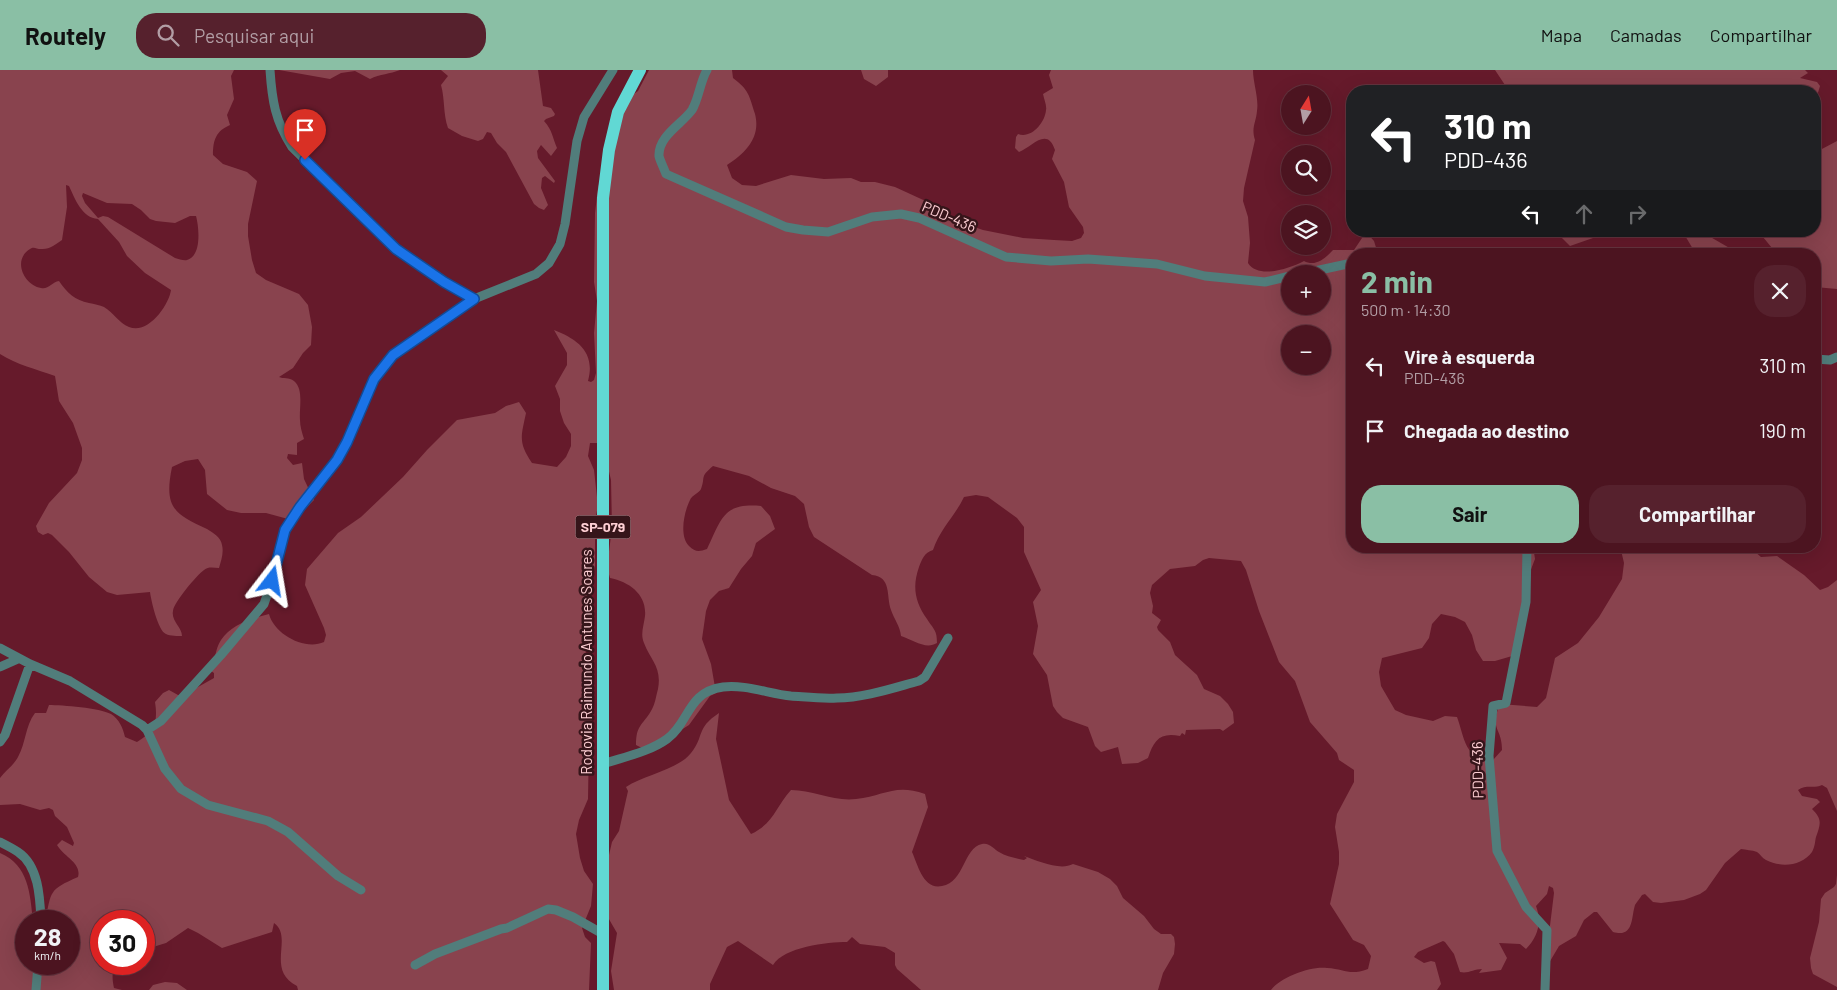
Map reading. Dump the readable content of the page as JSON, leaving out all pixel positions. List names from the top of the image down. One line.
{"streets":{"highway":["SP-079","Rodovia Raimundo Antunes Soares"],"street":["PDD-436"]},"north":"top","page":{"header":"Routely","search":"Pesquisar aqui","nav":["Mapa","Camadas","Compartilhar"],"map_buttons":["+","−"],"turn":["310 m","PDD-436"],"heading":["2 min","500 m · 14:30"],"list":[{"name":"Vire à esquerda","note":"PDD-436","value":"310 m"},{"name":"Chegada ao destino","value":"190 m"}],"buttons":["Sair","Compartilhar"],"speed":"28 km/h","limit":"30"}}
